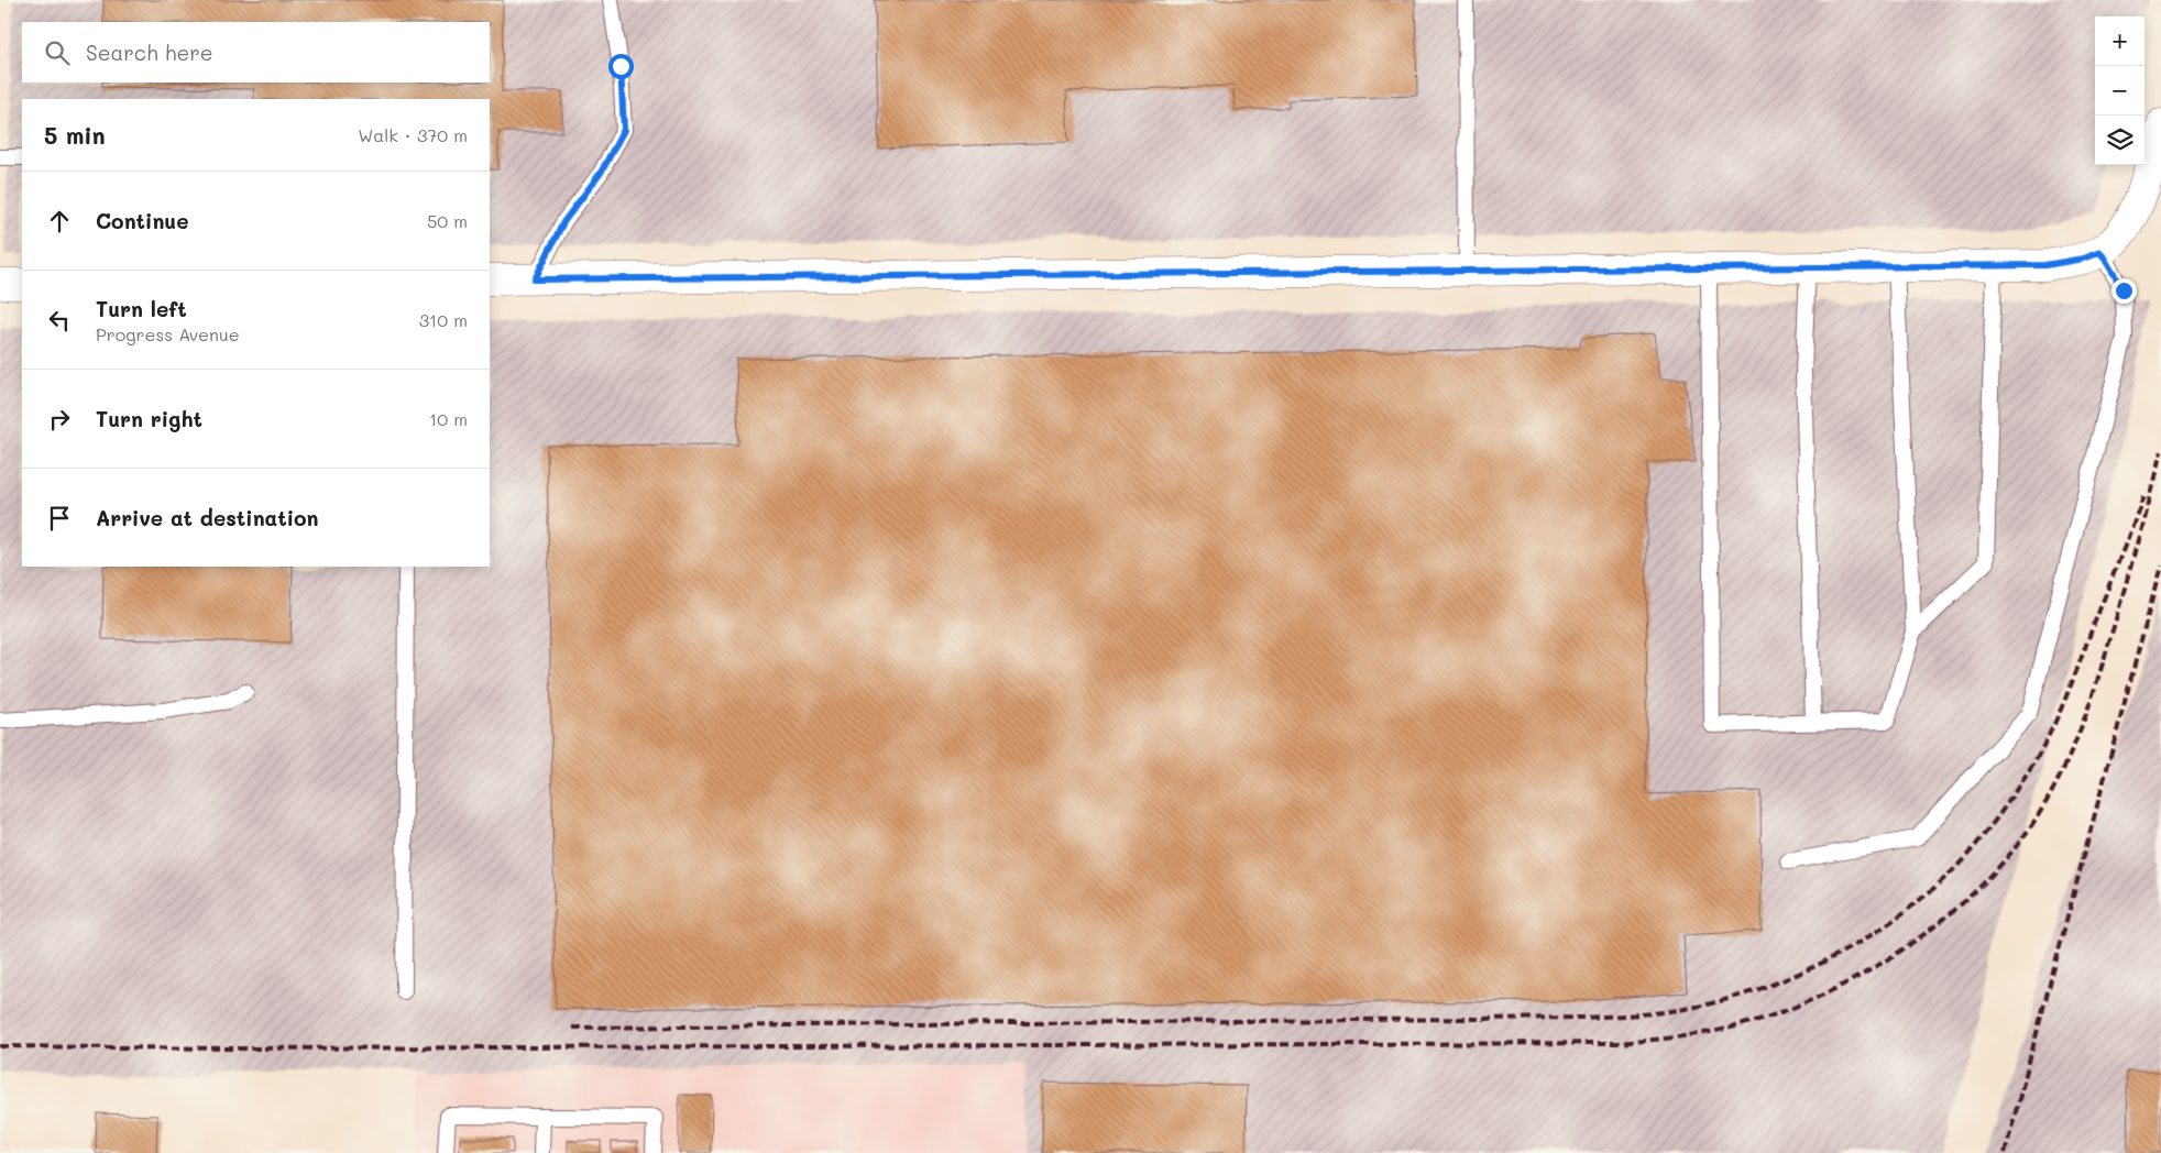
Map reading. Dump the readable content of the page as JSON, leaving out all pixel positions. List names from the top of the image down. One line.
{"page":{"map_buttons":["+","−"],"search":"Search here","heading":["5 min","Walk · 370 m"],"list":[["Continue","50 m"],["Turn left","Progress Avenue","310 m"],["Turn right","10 m"],"Arrive at destination"]}}
